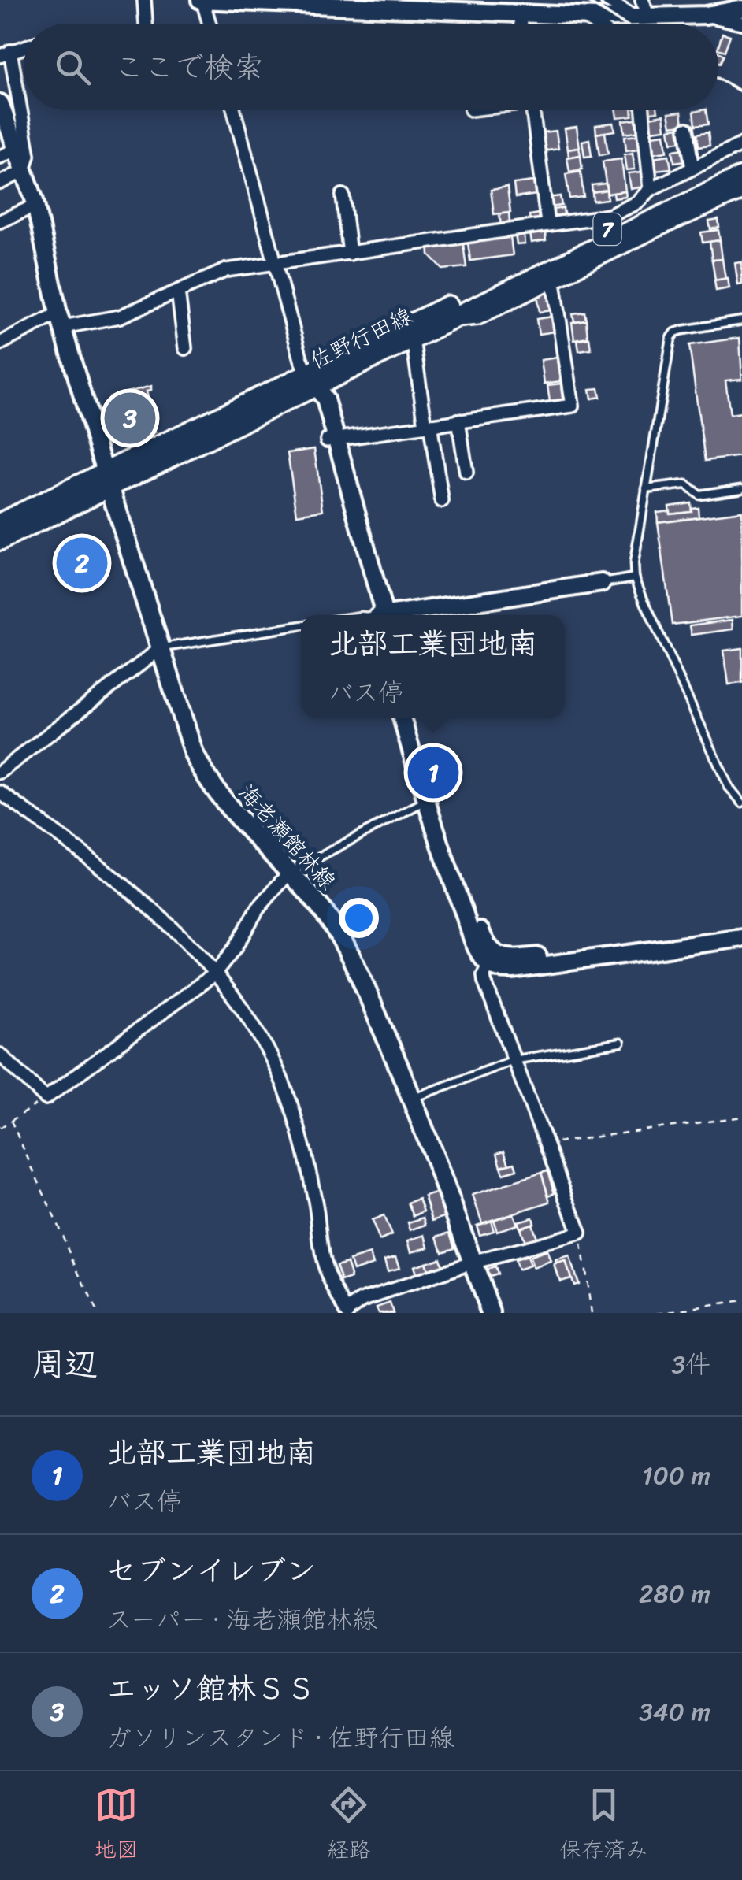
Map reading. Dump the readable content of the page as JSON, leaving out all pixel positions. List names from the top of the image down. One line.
{"streets":{"main road":["7","佐野行田線","海老瀬館林線"]},"crossings":[["佐野行田線","海老瀬館林線"]],"page":{"search":"ここで検索","pins":["3","2","1"],"popup":["北部工業団地南","バス停"],"heading":["周辺","3件"],"list":[{"mark":"1","name":"北部工業団地南","note":"バス停","value":"100 m"},{"mark":"2","name":"セブンイレブン","note":"スーパー · 海老瀬館林線","value":"280 m"},{"mark":"3","name":"エッソ館林ＳＳ","note":"ガソリンスタンド · 佐野行田線","value":"340 m"}],"nav":["地図","経路","保存済み"]}}
